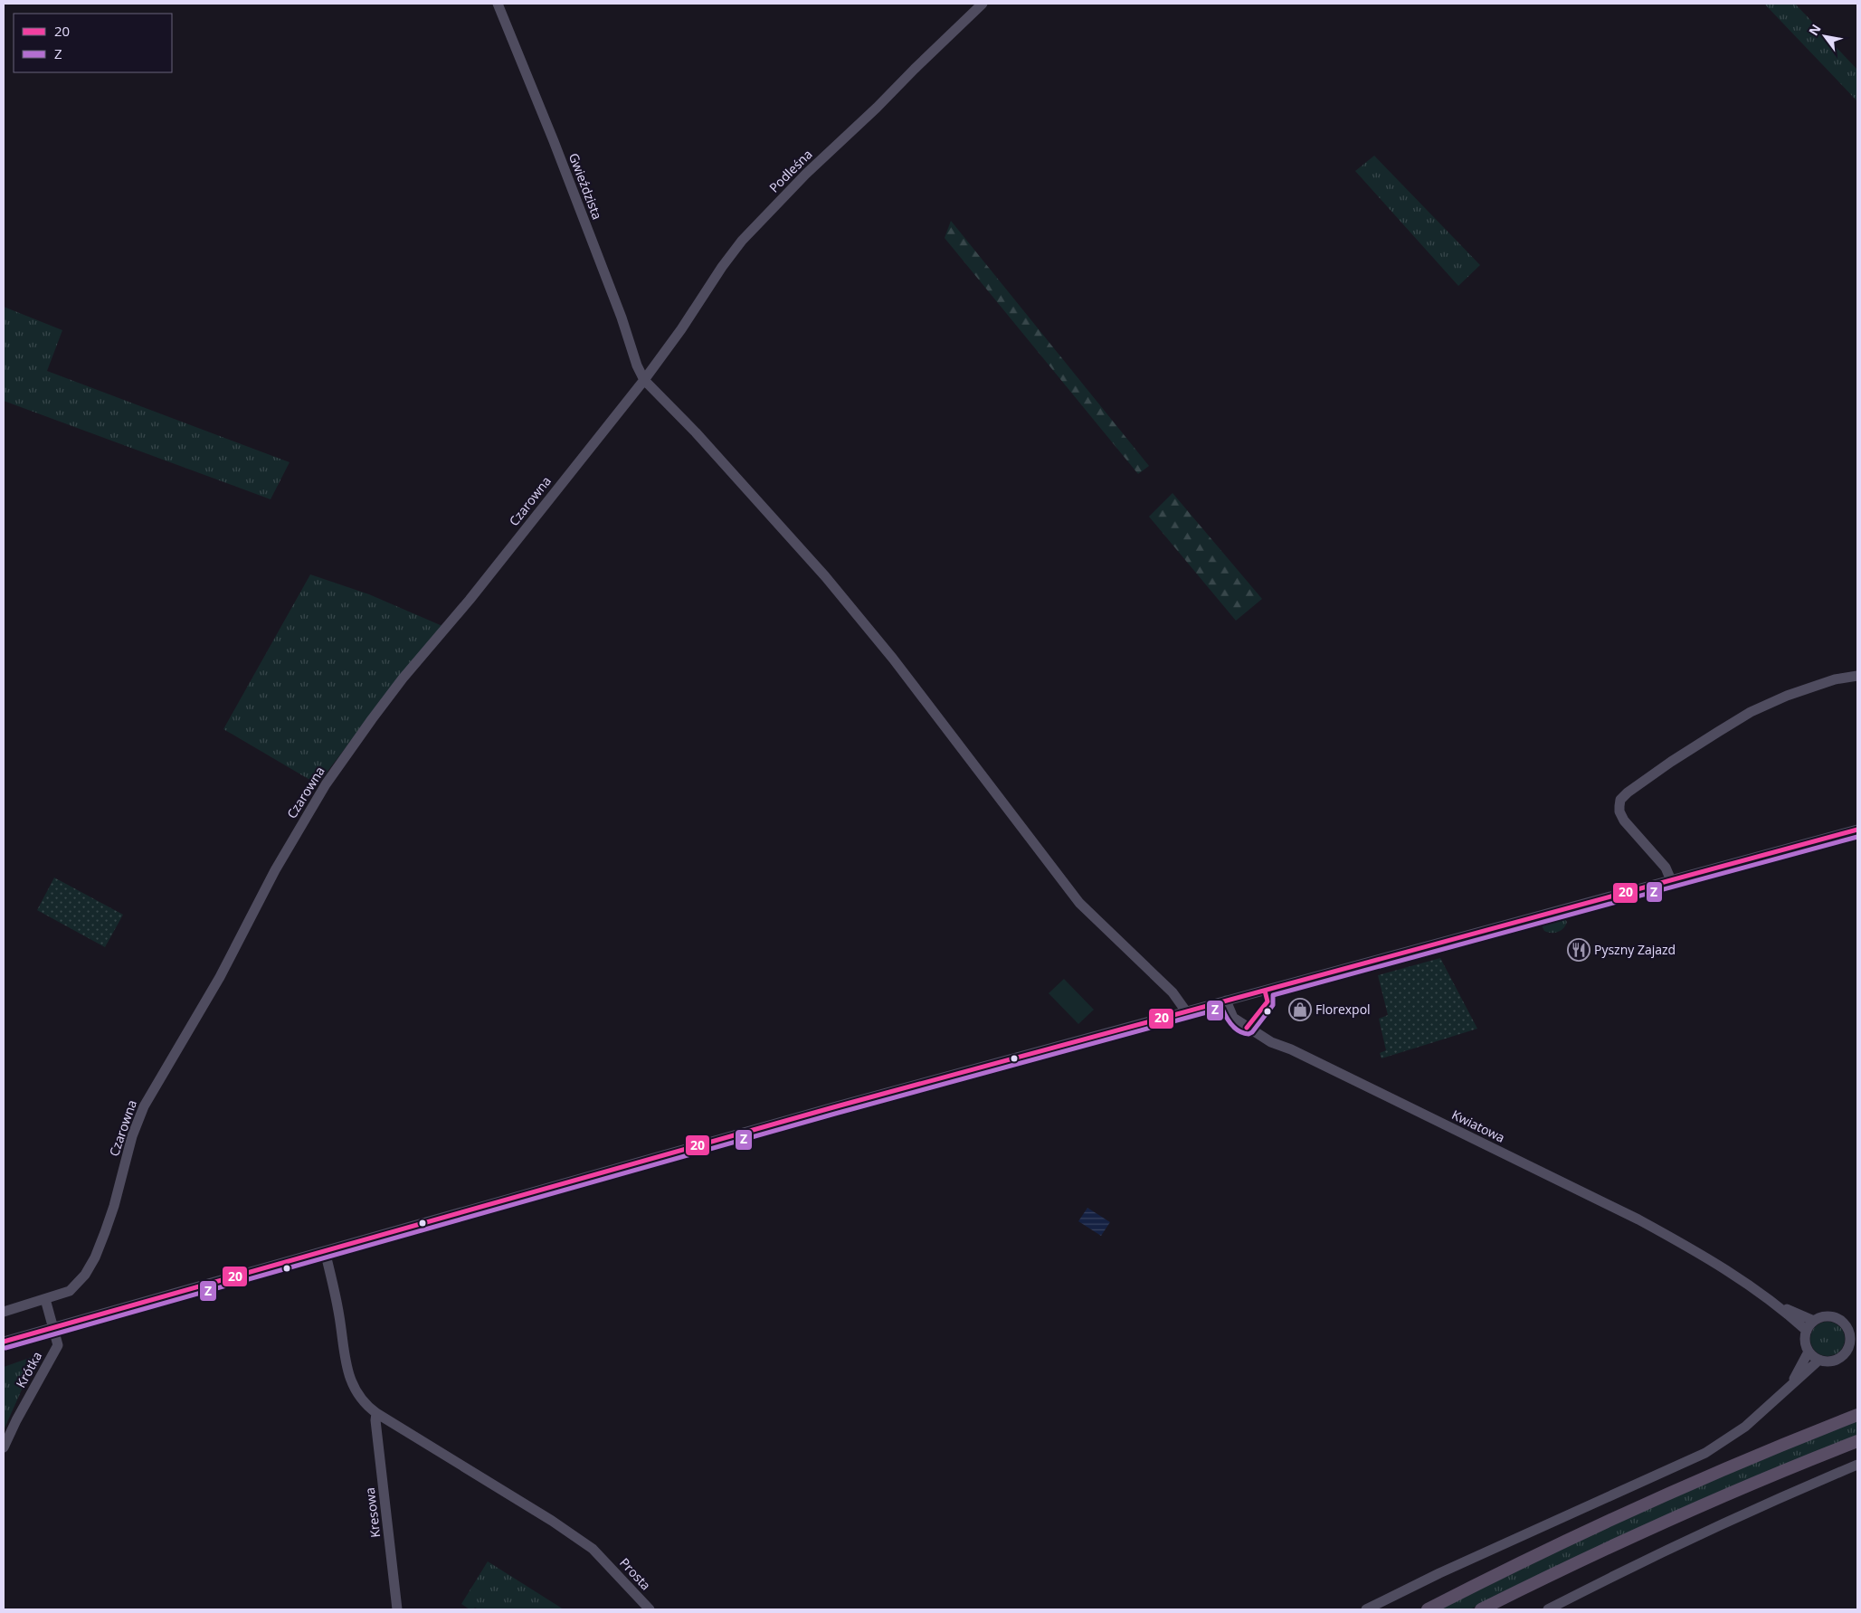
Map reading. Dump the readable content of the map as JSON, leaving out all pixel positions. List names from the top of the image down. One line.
{"streets":{"street":["Podleśna","Gwieździsta","Czarowna","Kwiatowa","Krótka","Kresowa","Prosta"]},"crossings":[["Podleśna","Gwieździsta"],["Podleśna","Czarowna"],["Gwieździsta","Czarowna"],["Czarowna","Krótka"],["Kresowa","Prosta"]],"places":{"restaurant":["Pyszny Zajazd"],"shop":["Florexpol"]},"lines":["transit line 20","transit line Z"],"legend":["20","Z"],"north":"top left"}
